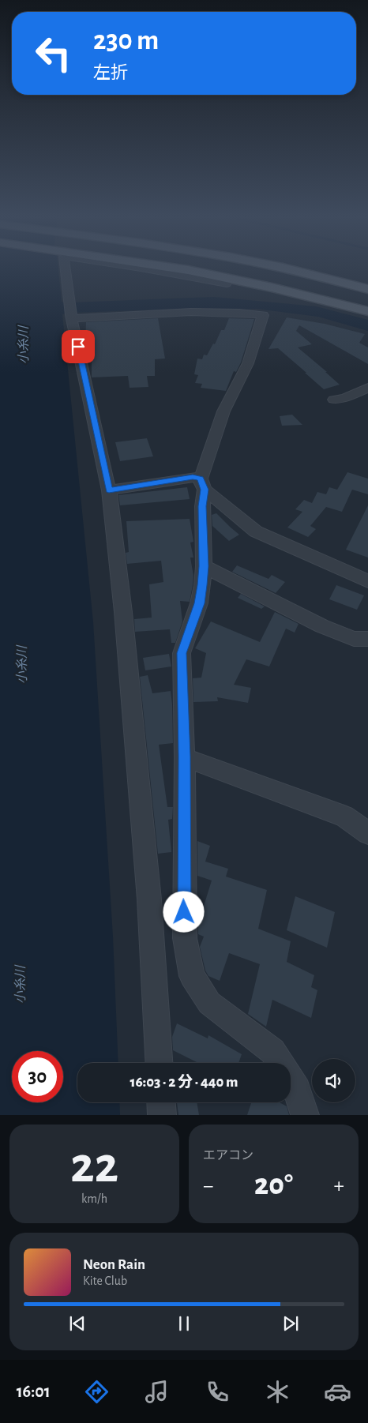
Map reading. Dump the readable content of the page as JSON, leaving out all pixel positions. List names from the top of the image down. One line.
{"water":["小糸川"],"page":{"turn":["230 m","左折"],"limit":"30","trip":"16:03 · 2 分 · 440 m","tile":[["22","km/h"],"エアコン"],"heat":["−","20°","+"],"song":["Neon Rain","Kite Club"],"tabs":"16:01"}}
